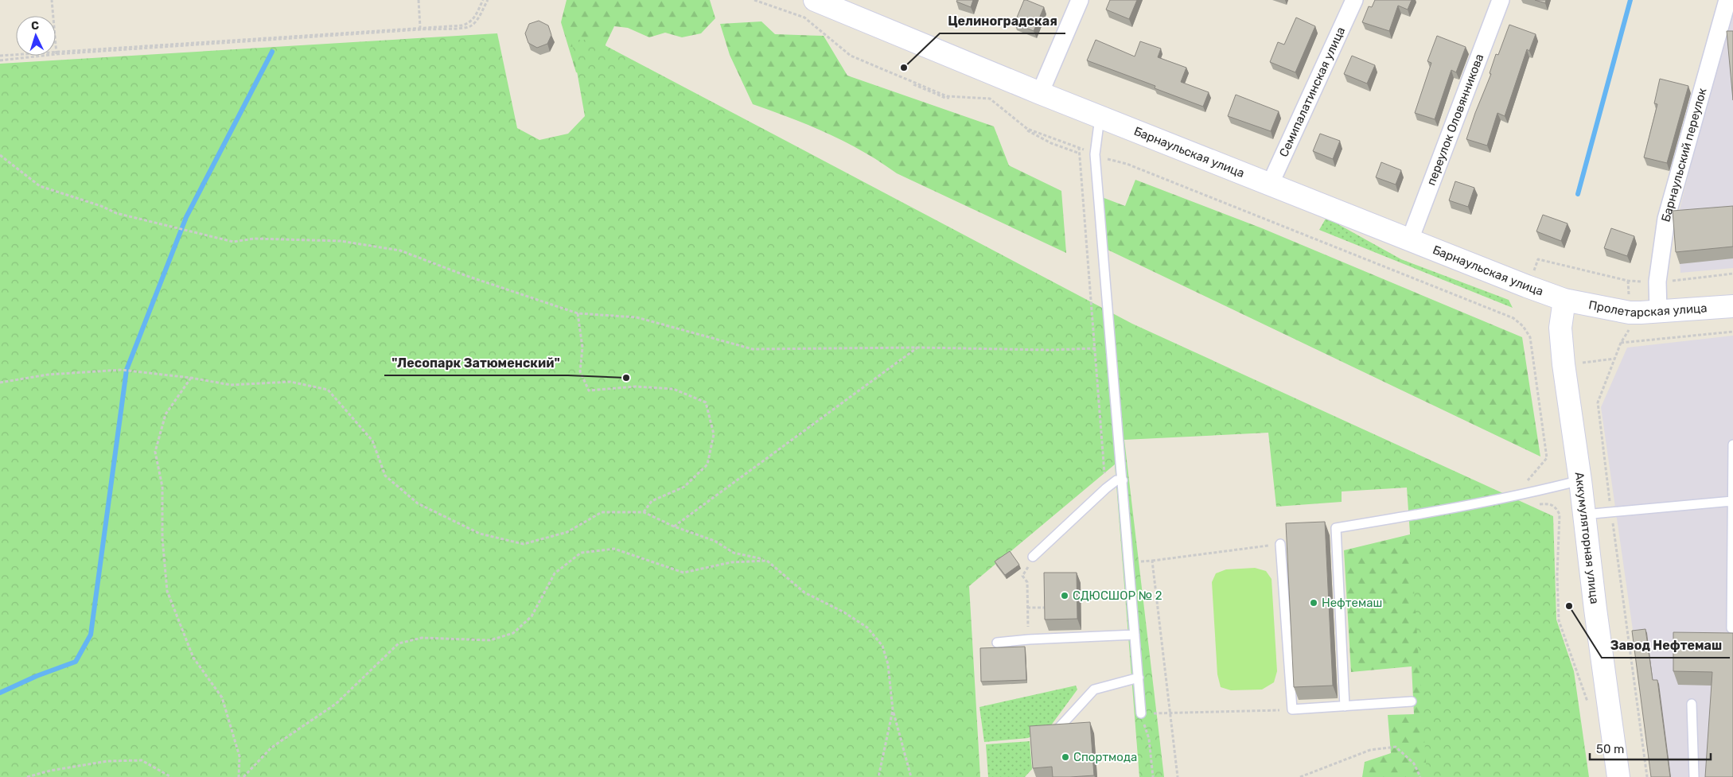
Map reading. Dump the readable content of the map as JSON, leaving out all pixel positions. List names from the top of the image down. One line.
{"streets":{"street":["Семипалатинская улица","переулок Оловянникова","Барнаульская улица","Барнаульский переулок","Пролетарская улица","Аккумуляторная улица"]},"crossings":[["Семипалатинская улица","Барнаульская улица"],["переулок Оловянникова","Барнаульская улица"],["Барнаульская улица","Пролетарская улица"],["Барнаульская улица","Аккумуляторная улица"],["Барнаульский переулок","Пролетарская улица"],["Пролетарская улица","Аккумуляторная улица"]],"places":["Целиноградская","\"Лесопарк Затюменский\"","СДЮСШОР № 2","Нефтемаш","Завод Нефтемаш","Спортмода"],"scale_bar":"50 m","north":"top"}
